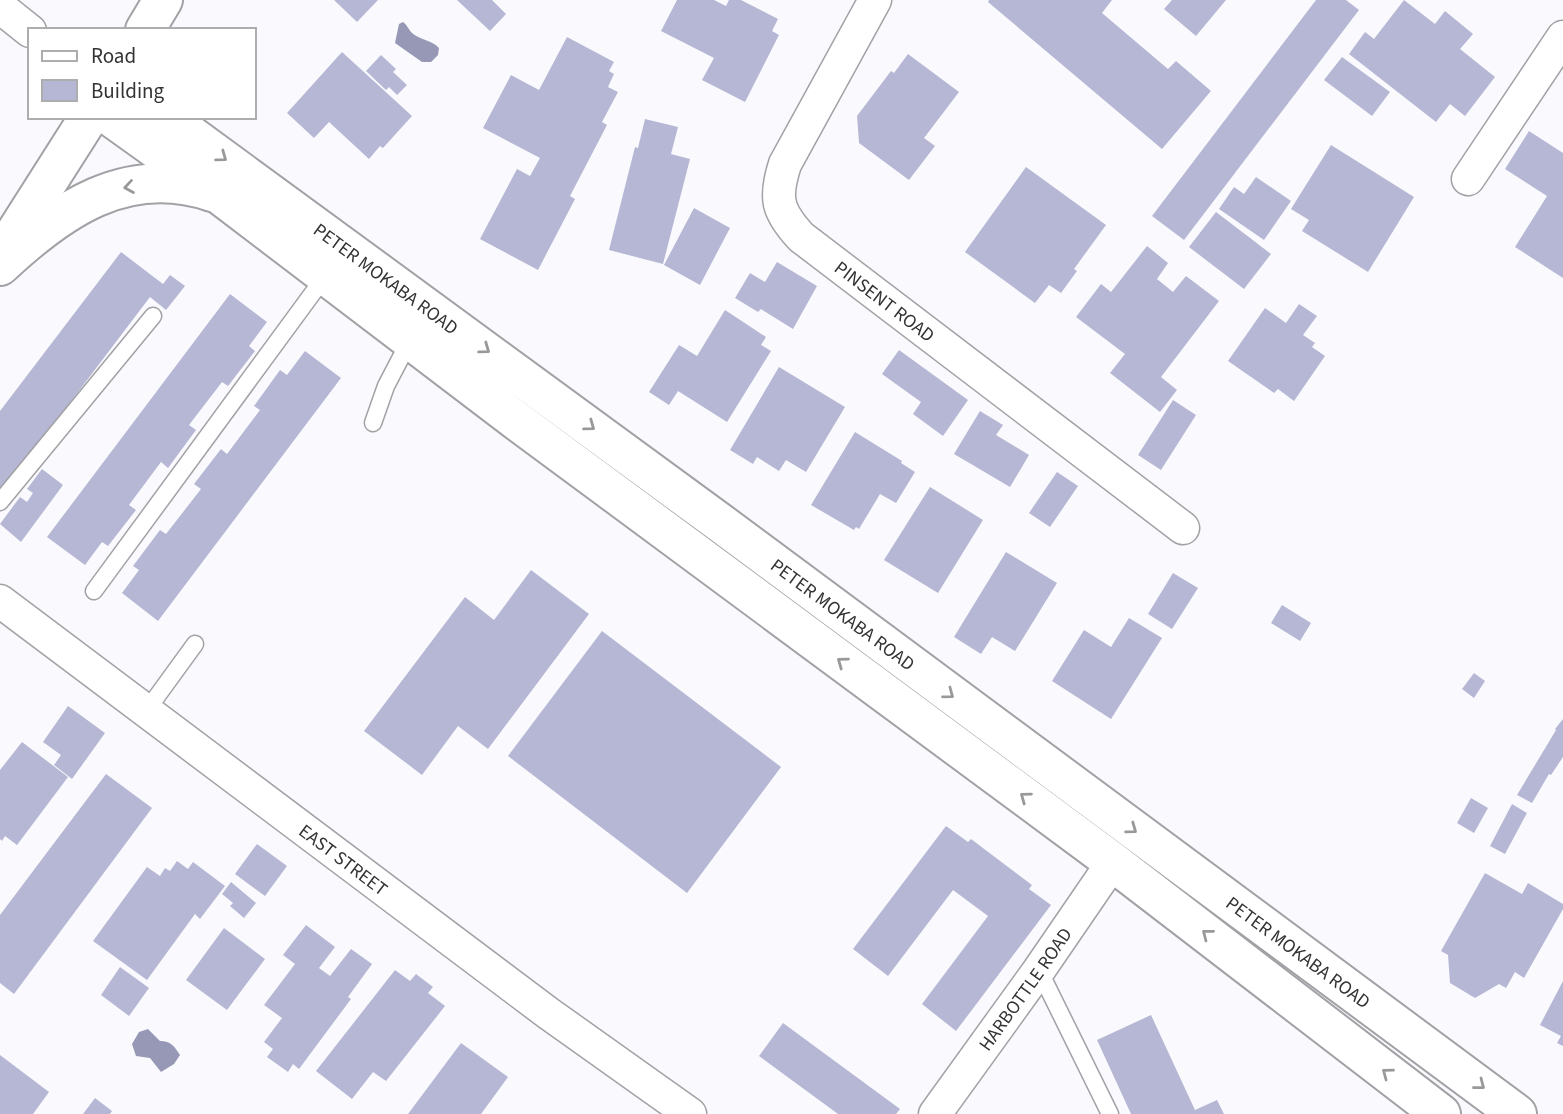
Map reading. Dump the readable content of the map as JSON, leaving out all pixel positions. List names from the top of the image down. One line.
{"streets":{"street":["PETER MOKABA ROAD","PINSENT ROAD","EAST STREET","HARBOTTLE ROAD"]},"crossings":[["PETER MOKABA ROAD","HARBOTTLE ROAD"]],"legend":["Road","Building"]}
